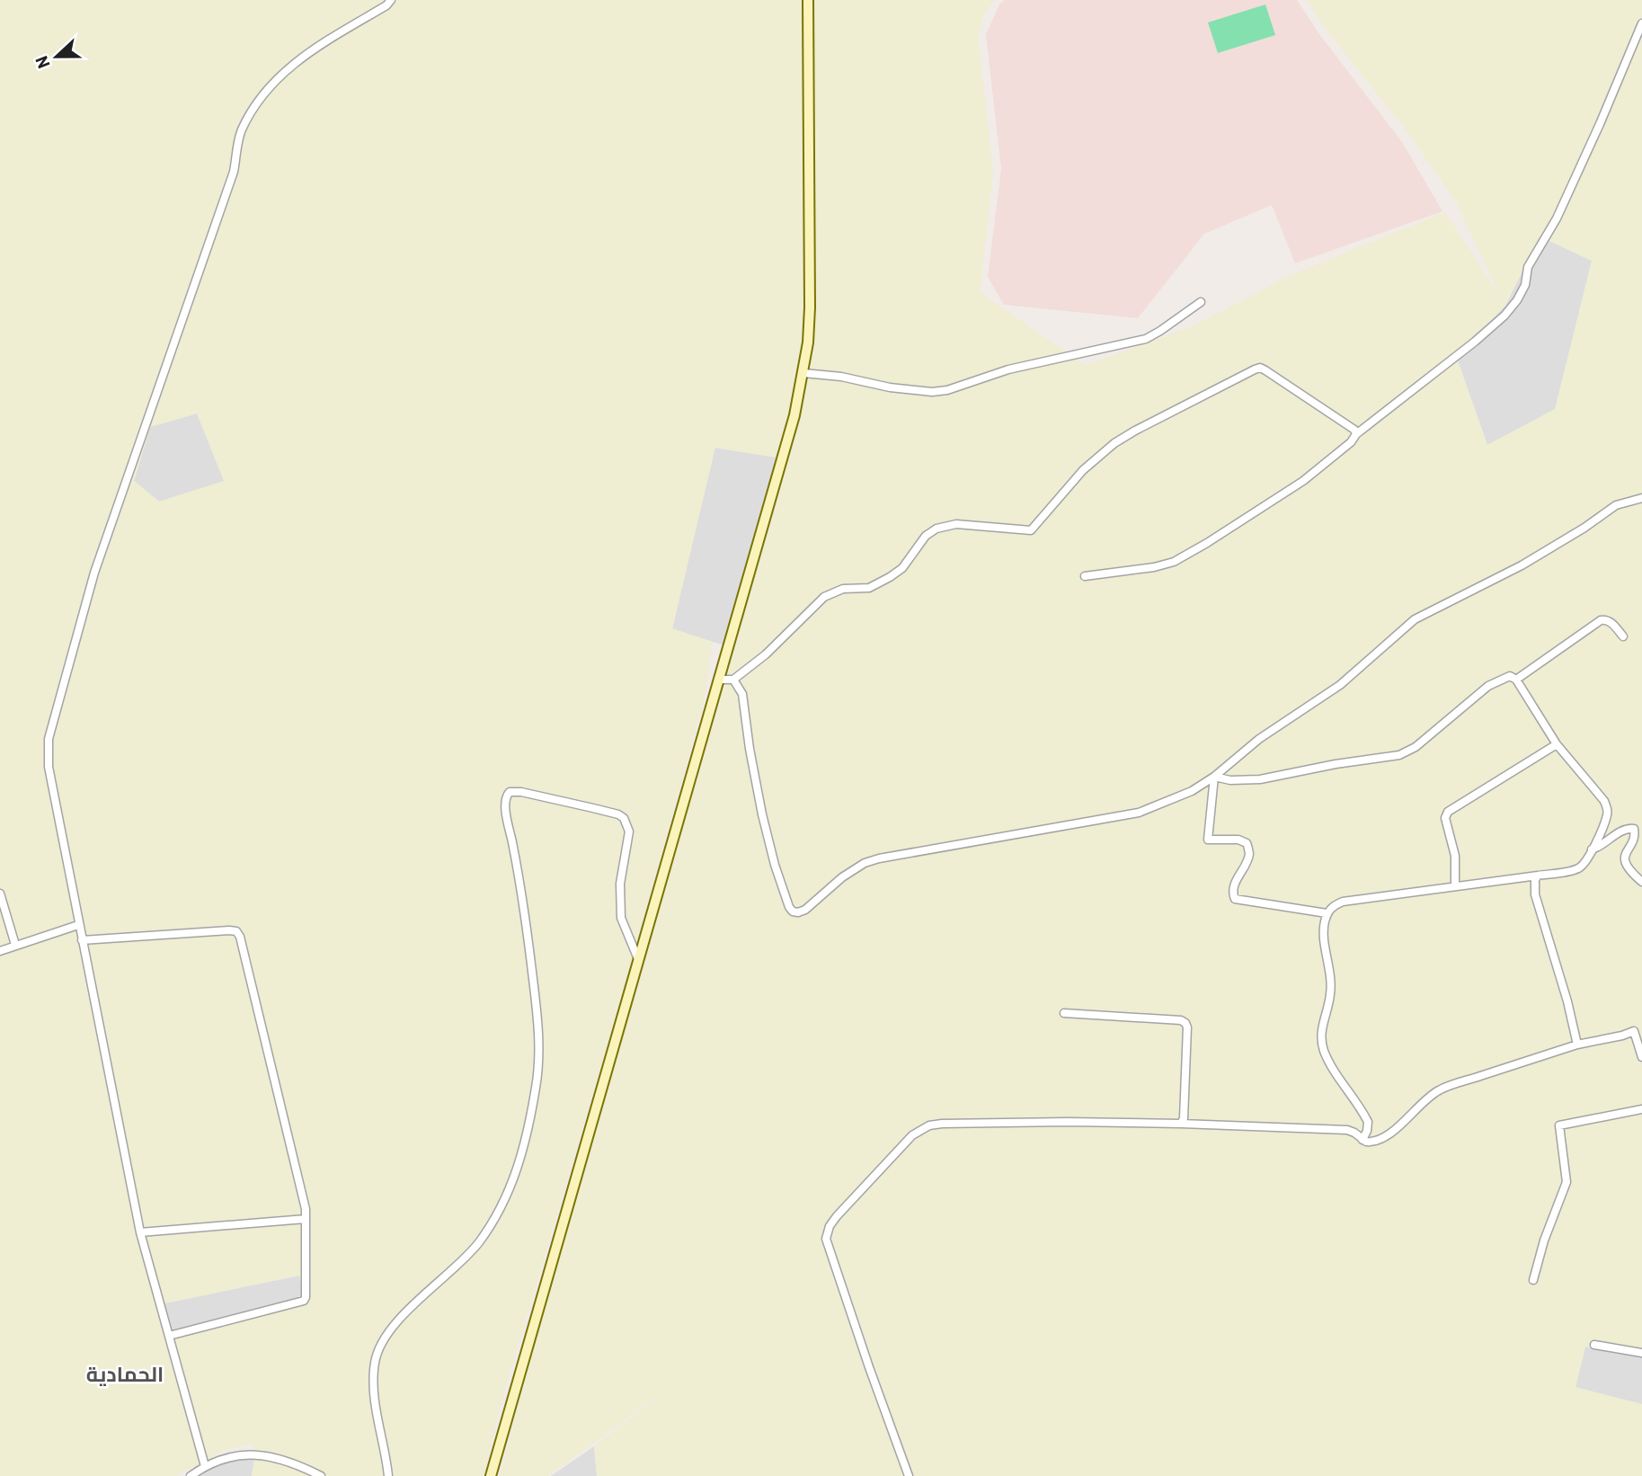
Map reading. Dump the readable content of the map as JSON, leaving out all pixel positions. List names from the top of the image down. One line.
{"districts":["الحمادية"],"north":"left"}
